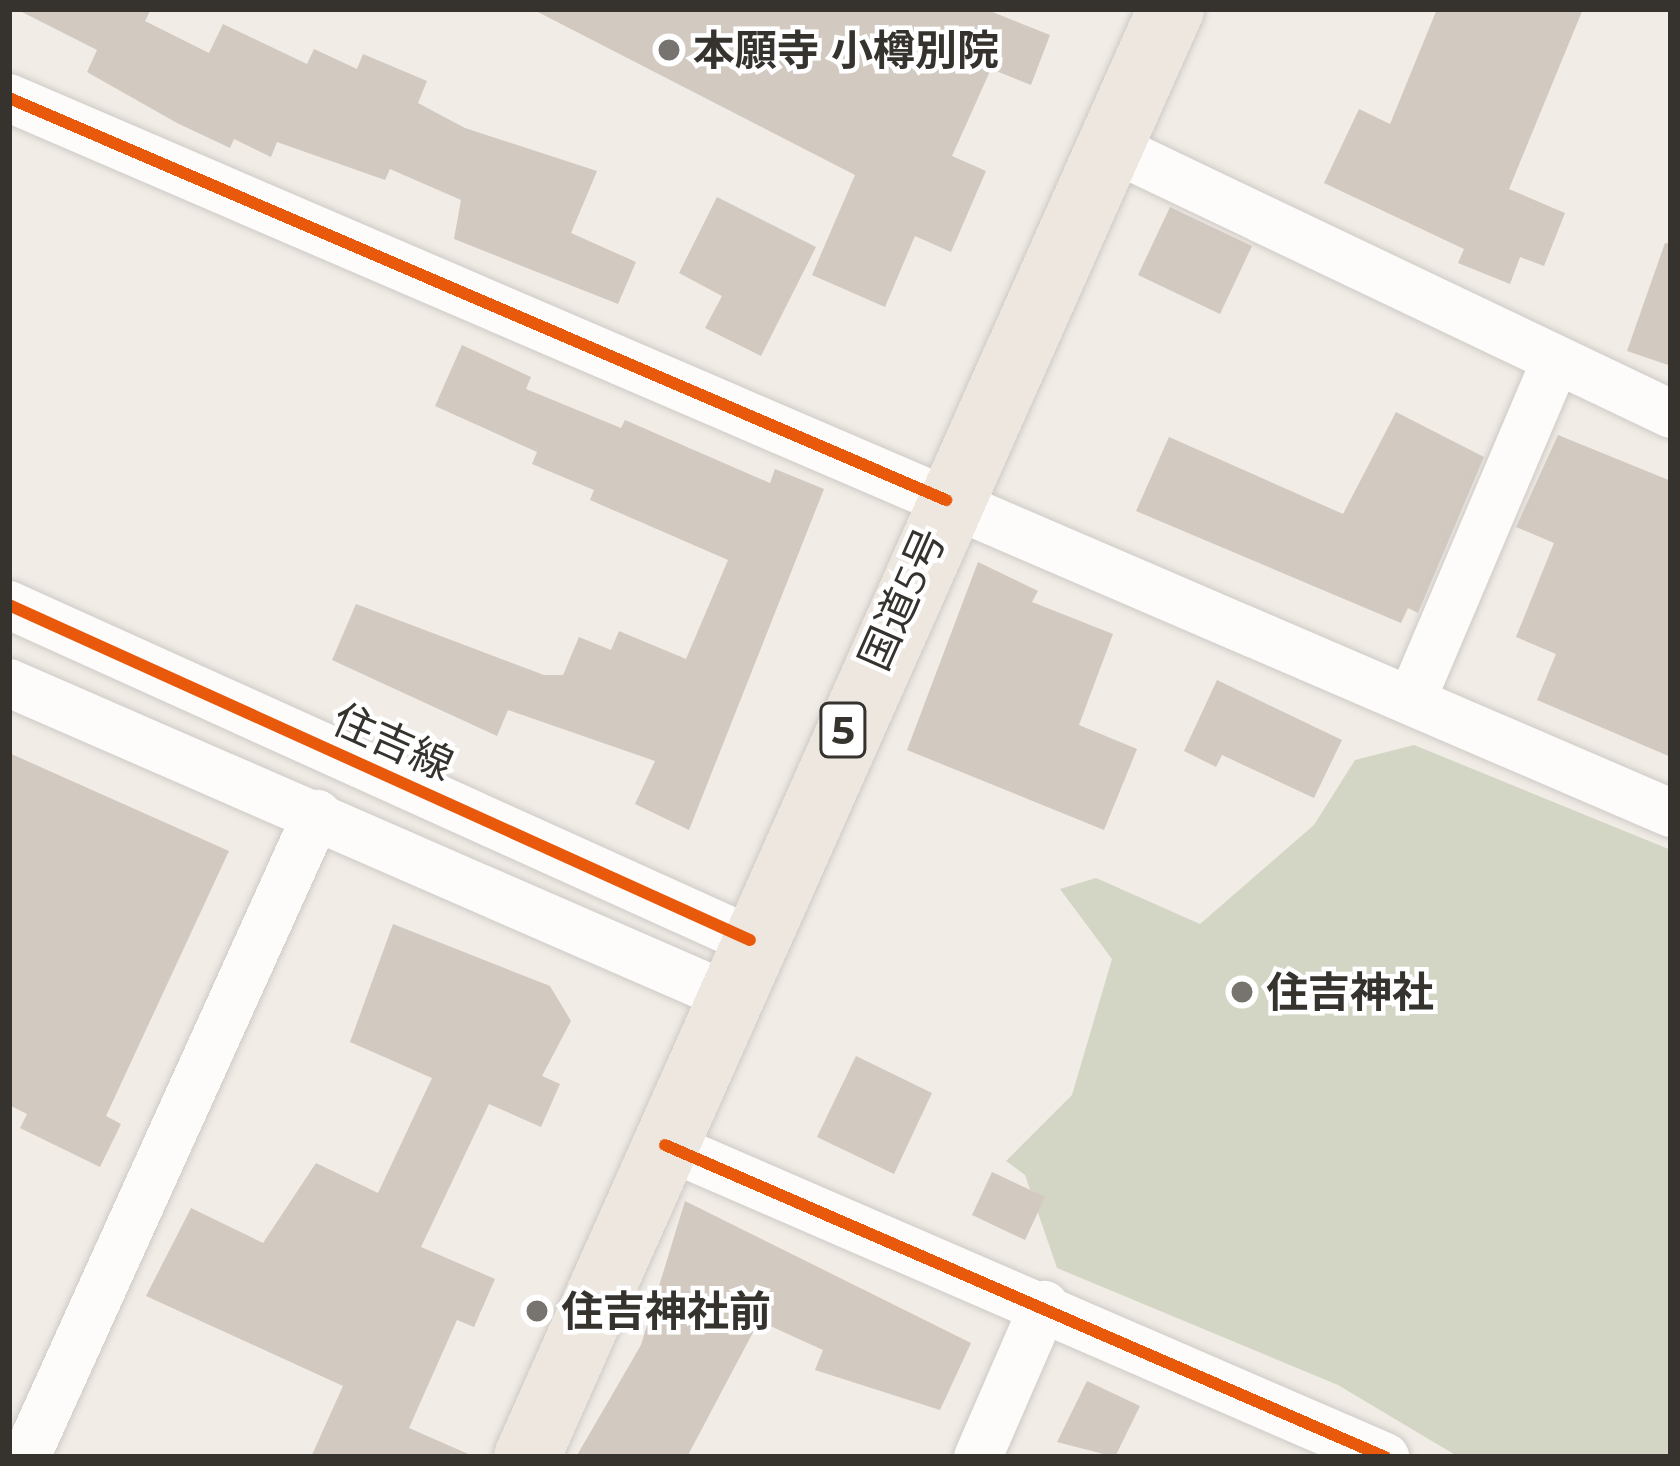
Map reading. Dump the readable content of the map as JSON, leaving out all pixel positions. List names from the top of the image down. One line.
{"streets":{"highway":["国道5号","5"],"street":["住吉線"]},"crossings":[["国道5号","住吉線"]],"places":["本願寺 小樽別院","住吉神社","住吉神社前"]}
